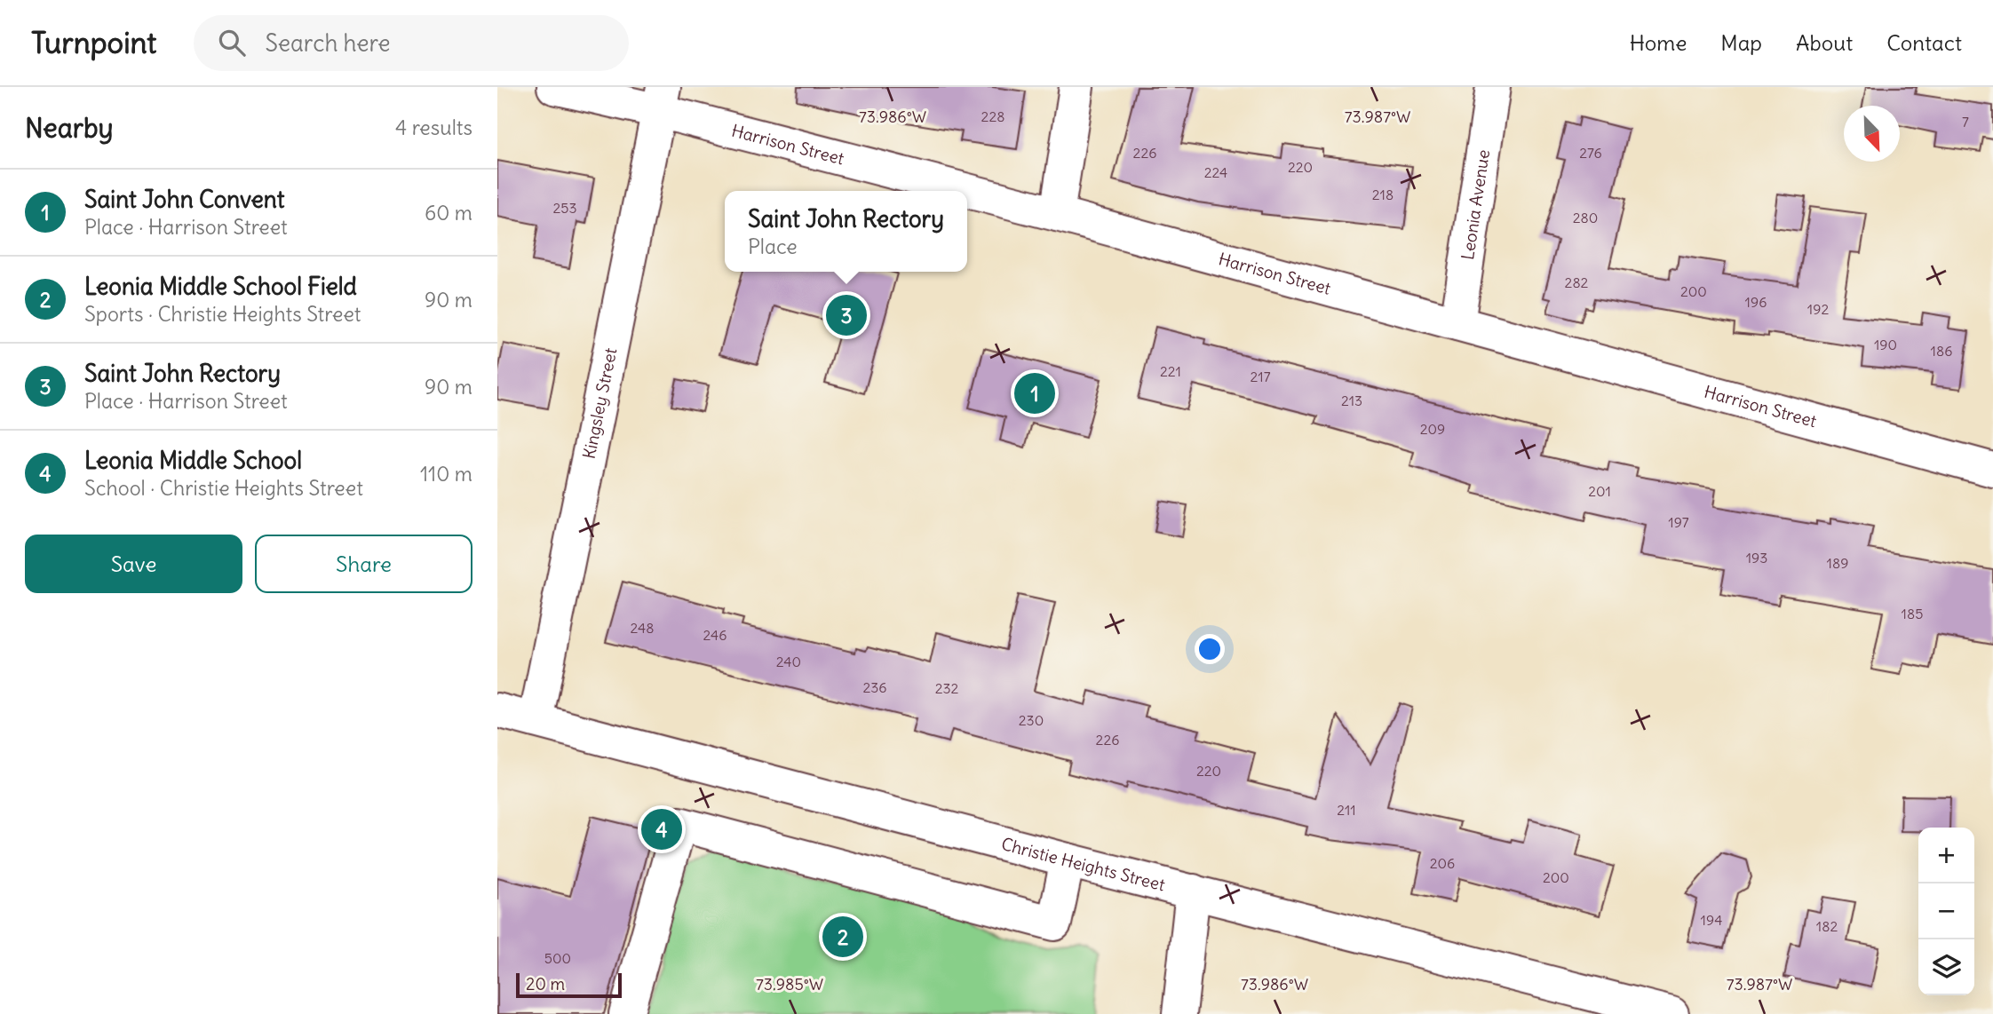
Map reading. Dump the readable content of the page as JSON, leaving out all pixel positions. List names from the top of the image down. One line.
{"streets":{"street":["Harrison Street","Leonia Avenue","Kingsley Street","Christie Heights Street"]},"crossings":[["Harrison Street","Leonia Avenue"],["Harrison Street","Kingsley Street"],["Kingsley Street","Christie Heights Street"]],"house_numbers":["228","7","226","276","220","224","218","253","280","282","200","196","192","190","186","221","217","213","209","201","197","193","189","185","248","246","240","236","232","230","226","220","211","206","200","194","182","500"],"scale_bar":"20 m","north":"bottom right","page":{"header":"Turnpoint","search":"Search here","nav":["Home","Map","About","Contact"],"heading":["Nearby","4 results"],"list":[{"mark":"1","name":"Saint John Convent","note":"Place · Harrison Street","value":"60 m"},{"mark":"2","name":"Leonia Middle School Field","note":"Sports · Christie Heights Street","value":"90 m"},{"mark":"3","name":"Saint John Rectory","note":"Place · Harrison Street","value":"90 m"},{"mark":"4","name":"Leonia Middle School","note":"School · Christie Heights Street","value":"110 m"}],"popup":["Saint John Rectory","Place"],"pins":["3","1","4","2"],"buttons":["Save","Share"],"map_buttons":["+","−"],"scale":"20 m"},"coordinates":["73.986°W","73.987°W","73.985°W"]}
